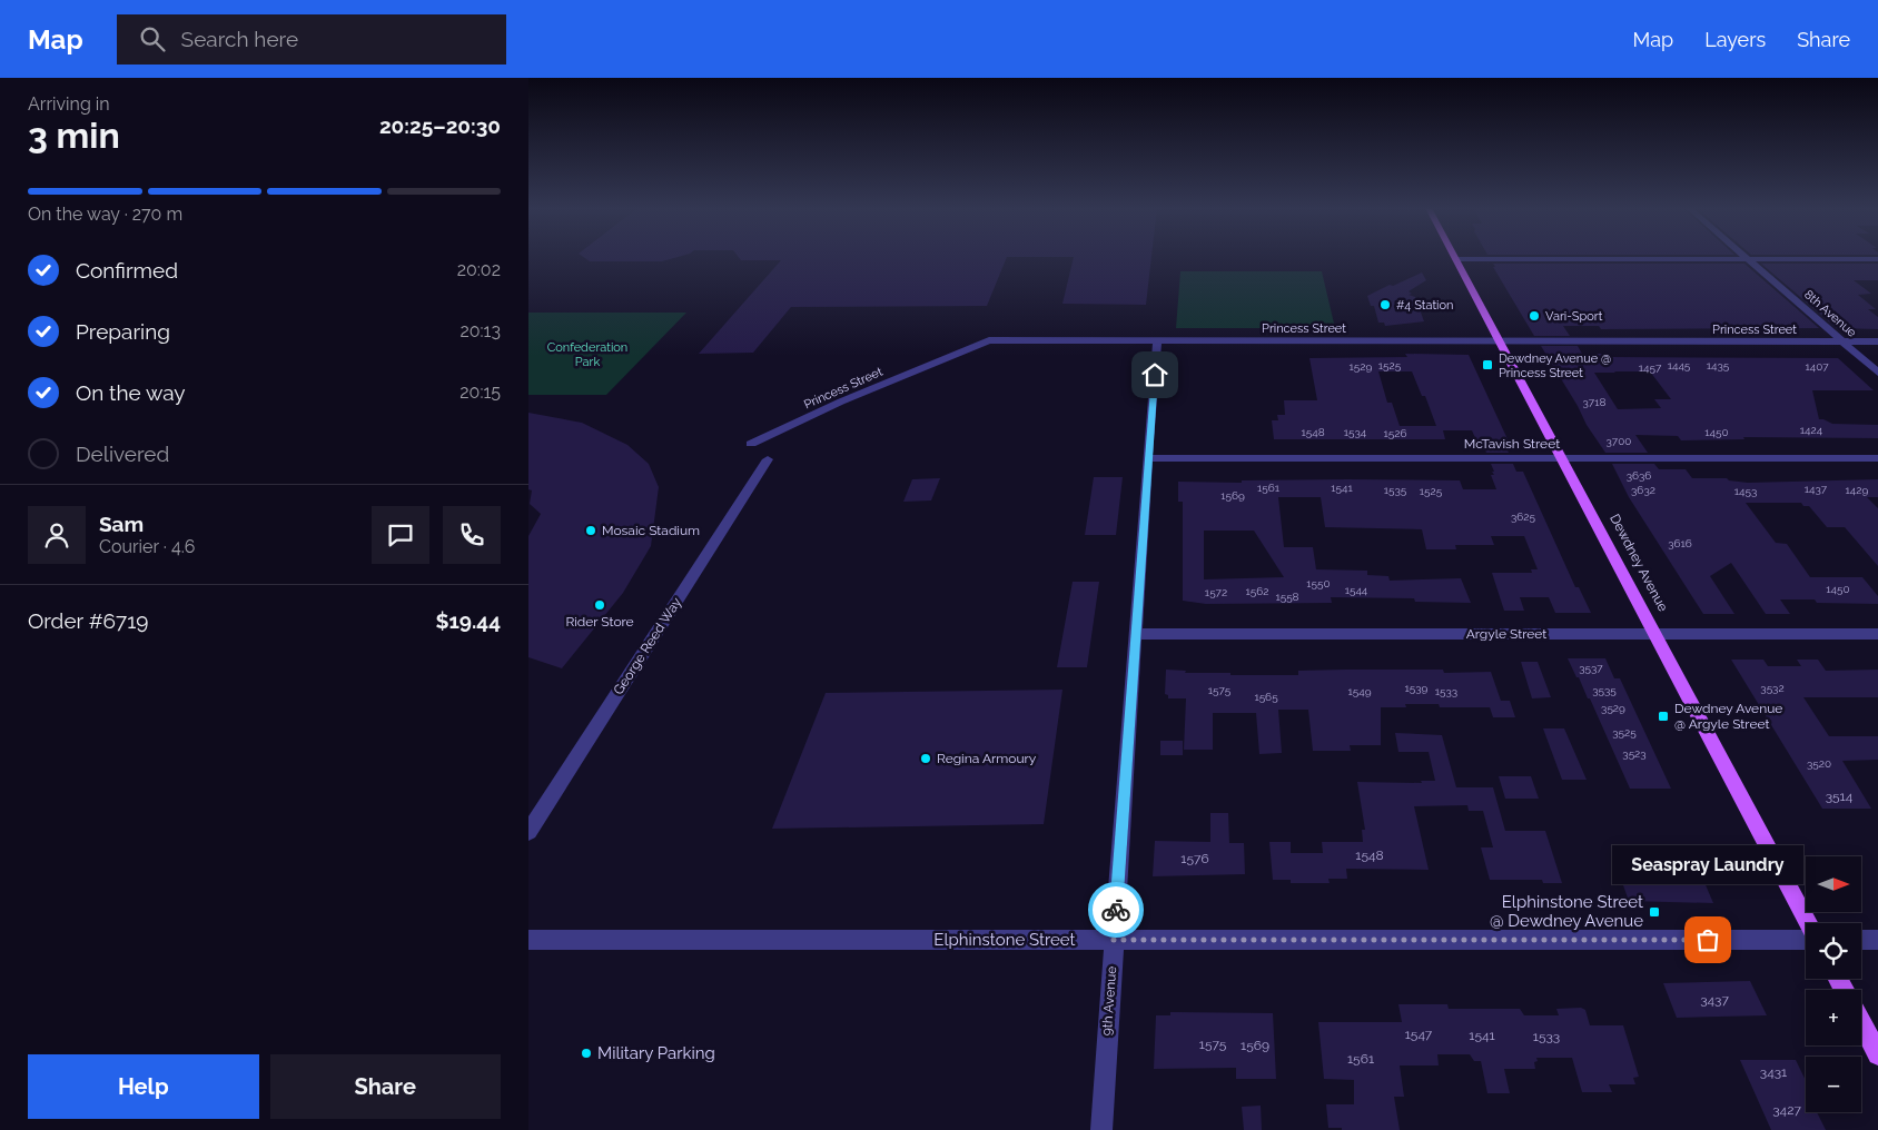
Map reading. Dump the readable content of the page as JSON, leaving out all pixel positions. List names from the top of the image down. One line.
{"streets":{"main road":["Dewdney Avenue"],"street":["8th Avenue","Princess Street","McTavish Street","Argyle Street","George Reed Way","Elphinstone Street","9th Avenue"]},"crossings":[["8th Avenue","Princess Street"],["Princess Street","Dewdney Avenue"],["Princess Street","9th Avenue"],["McTavish Street","Dewdney Avenue"],["McTavish Street","9th Avenue"],["Dewdney Avenue","Argyle Street"],["Argyle Street","9th Avenue"],["Elphinstone Street","9th Avenue"]],"parks":["Confederation Park"],"places":{"other":["#4 Station","Vari-Sport","Mosaic Stadium","Rider Store","Regina Armoury","Seaspray Laundry","Military Parking"],"transit":["Dewdney Avenue @ Princess Street","Dewdney Avenue @ Argyle Street","Elphinstone Street @ Dewdney Avenue"]},"house_numbers":["1525","1445","1435","1529","1407","1457","3718","1424","1548","1534","1450","1526","3700","3636","1561","1541","1437","1535","3632","1429","1525","1453","1569","3625","3616","1550","1450","1544","1562","1572","1558","3537","1539","3532","1575","3535","1549","1533","1565","3529","3525","3523","3520","3514","1548","1576","3437","1547","1541","1533","1575","1569","1561","3431","3427"],"north":"right","page":{"header":"Map","search":"Search here","nav":["Map","Layers","Share"],"heading":["3 min","Arriving in","20:25–20:30"],"panel":["Sam","Courier · 4.6","Order #6719","$19.44"],"bar":"On the way · 270 m","list":[["Confirmed","20:02"],["Preparing","20:13"],["On the way","20:15"],"Delivered"],"bubble":"Seaspray Laundry","map_buttons":["+","−"],"buttons":["Help","Share"]}}
